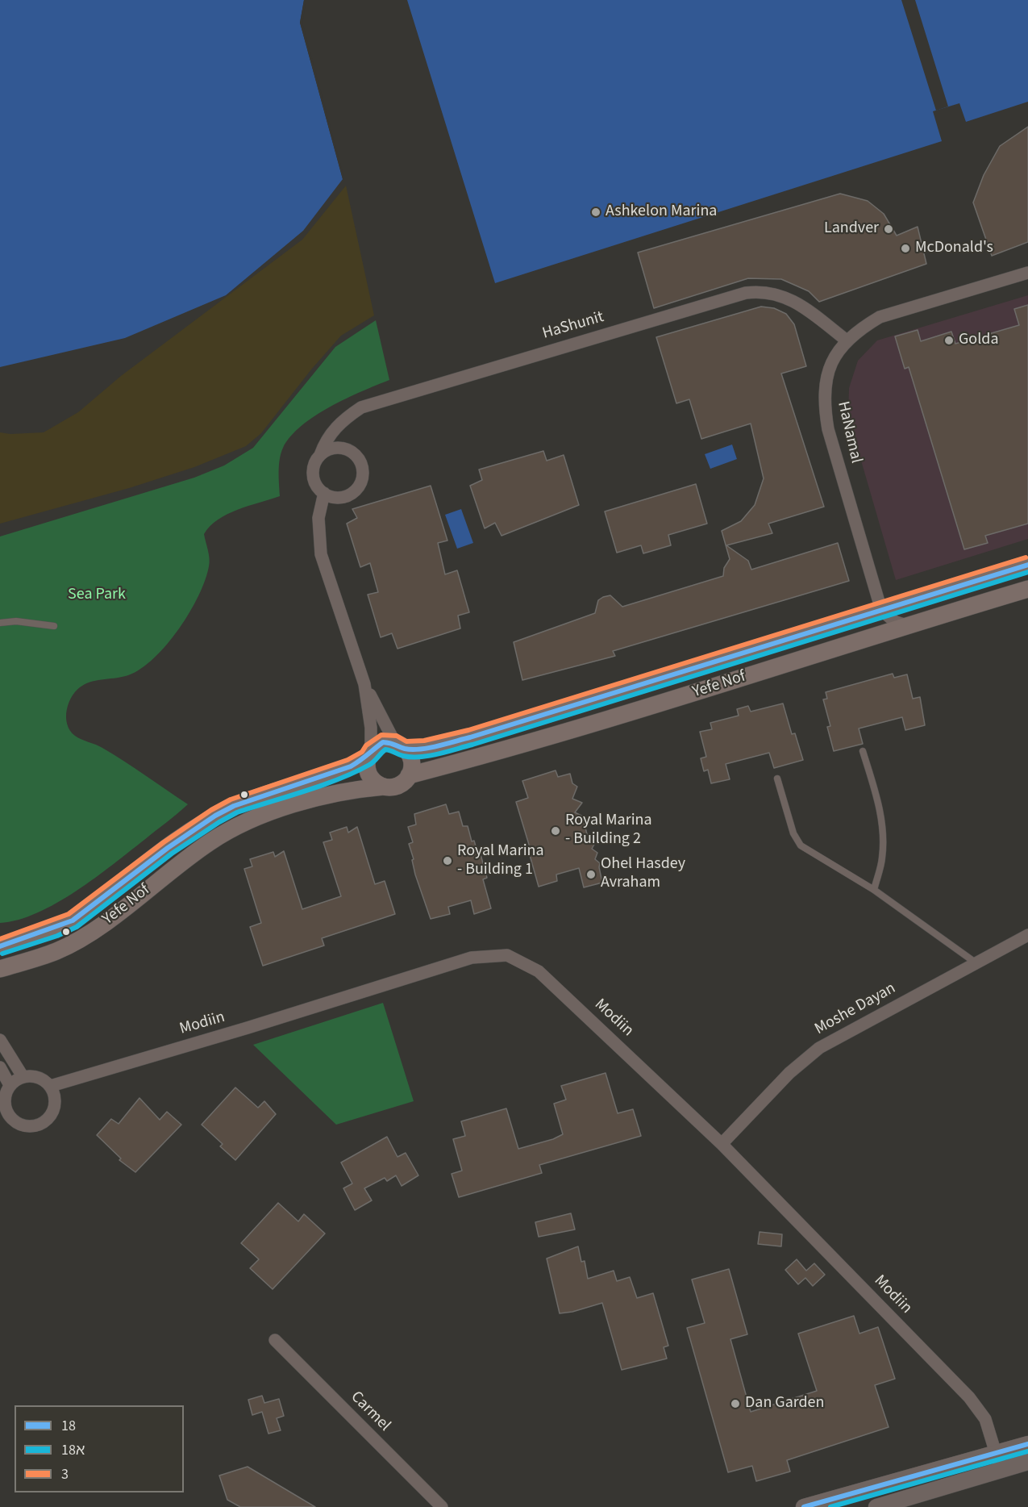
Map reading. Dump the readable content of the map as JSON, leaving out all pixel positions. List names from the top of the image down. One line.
{"streets":{"main road":["Yefe Nof"],"street":["HaShunit","HaNamal","Moshe Dayan","Modiin","Carmel"]},"crossings":[["HaShunit","HaNamal"],["HaNamal","Yefe Nof"],["Moshe Dayan","Modiin"]],"parks":["Sea Park"],"places":["Ashkelon Marina","Landver","McDonald's","Golda","Royal Marina - Building 2","Royal Marina - Building 1","Ohel Hasdey Avraham","Dan Garden"],"lines":["transit line 3","transit line 18","transit line 18א"],"legend":["18","18א","3"]}
